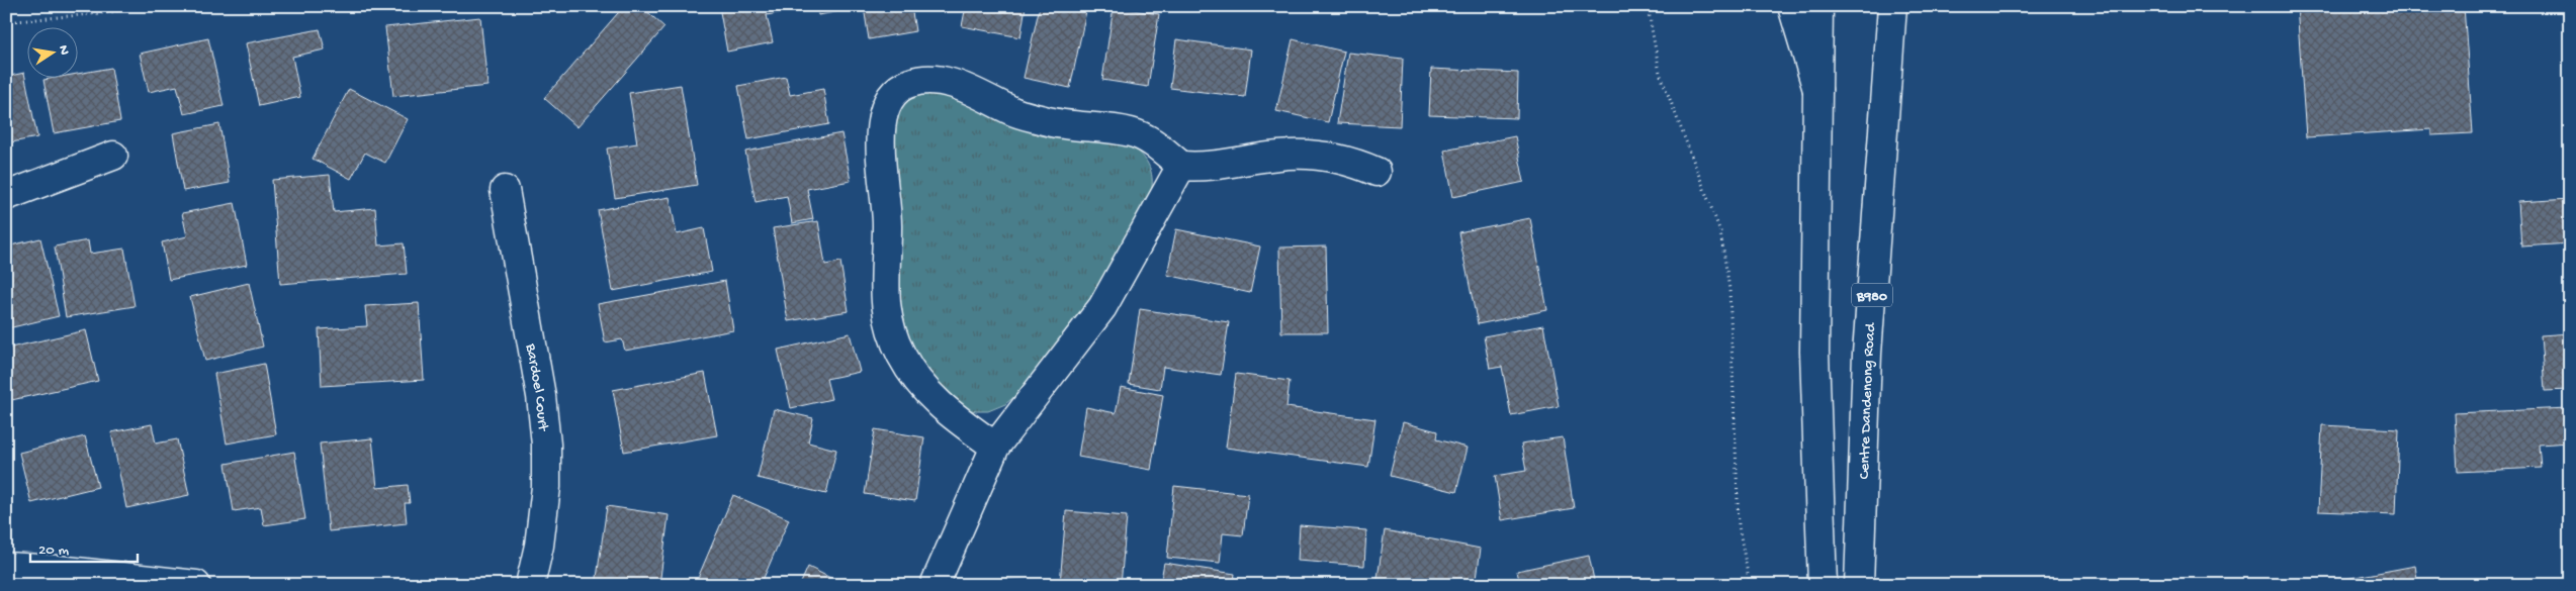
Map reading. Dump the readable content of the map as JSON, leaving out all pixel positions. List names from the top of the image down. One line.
{"streets":{"main road":["B980","Bardoel Court","Centre Dandenong Road"]},"scale_bar":"20 m","north":"right"}
